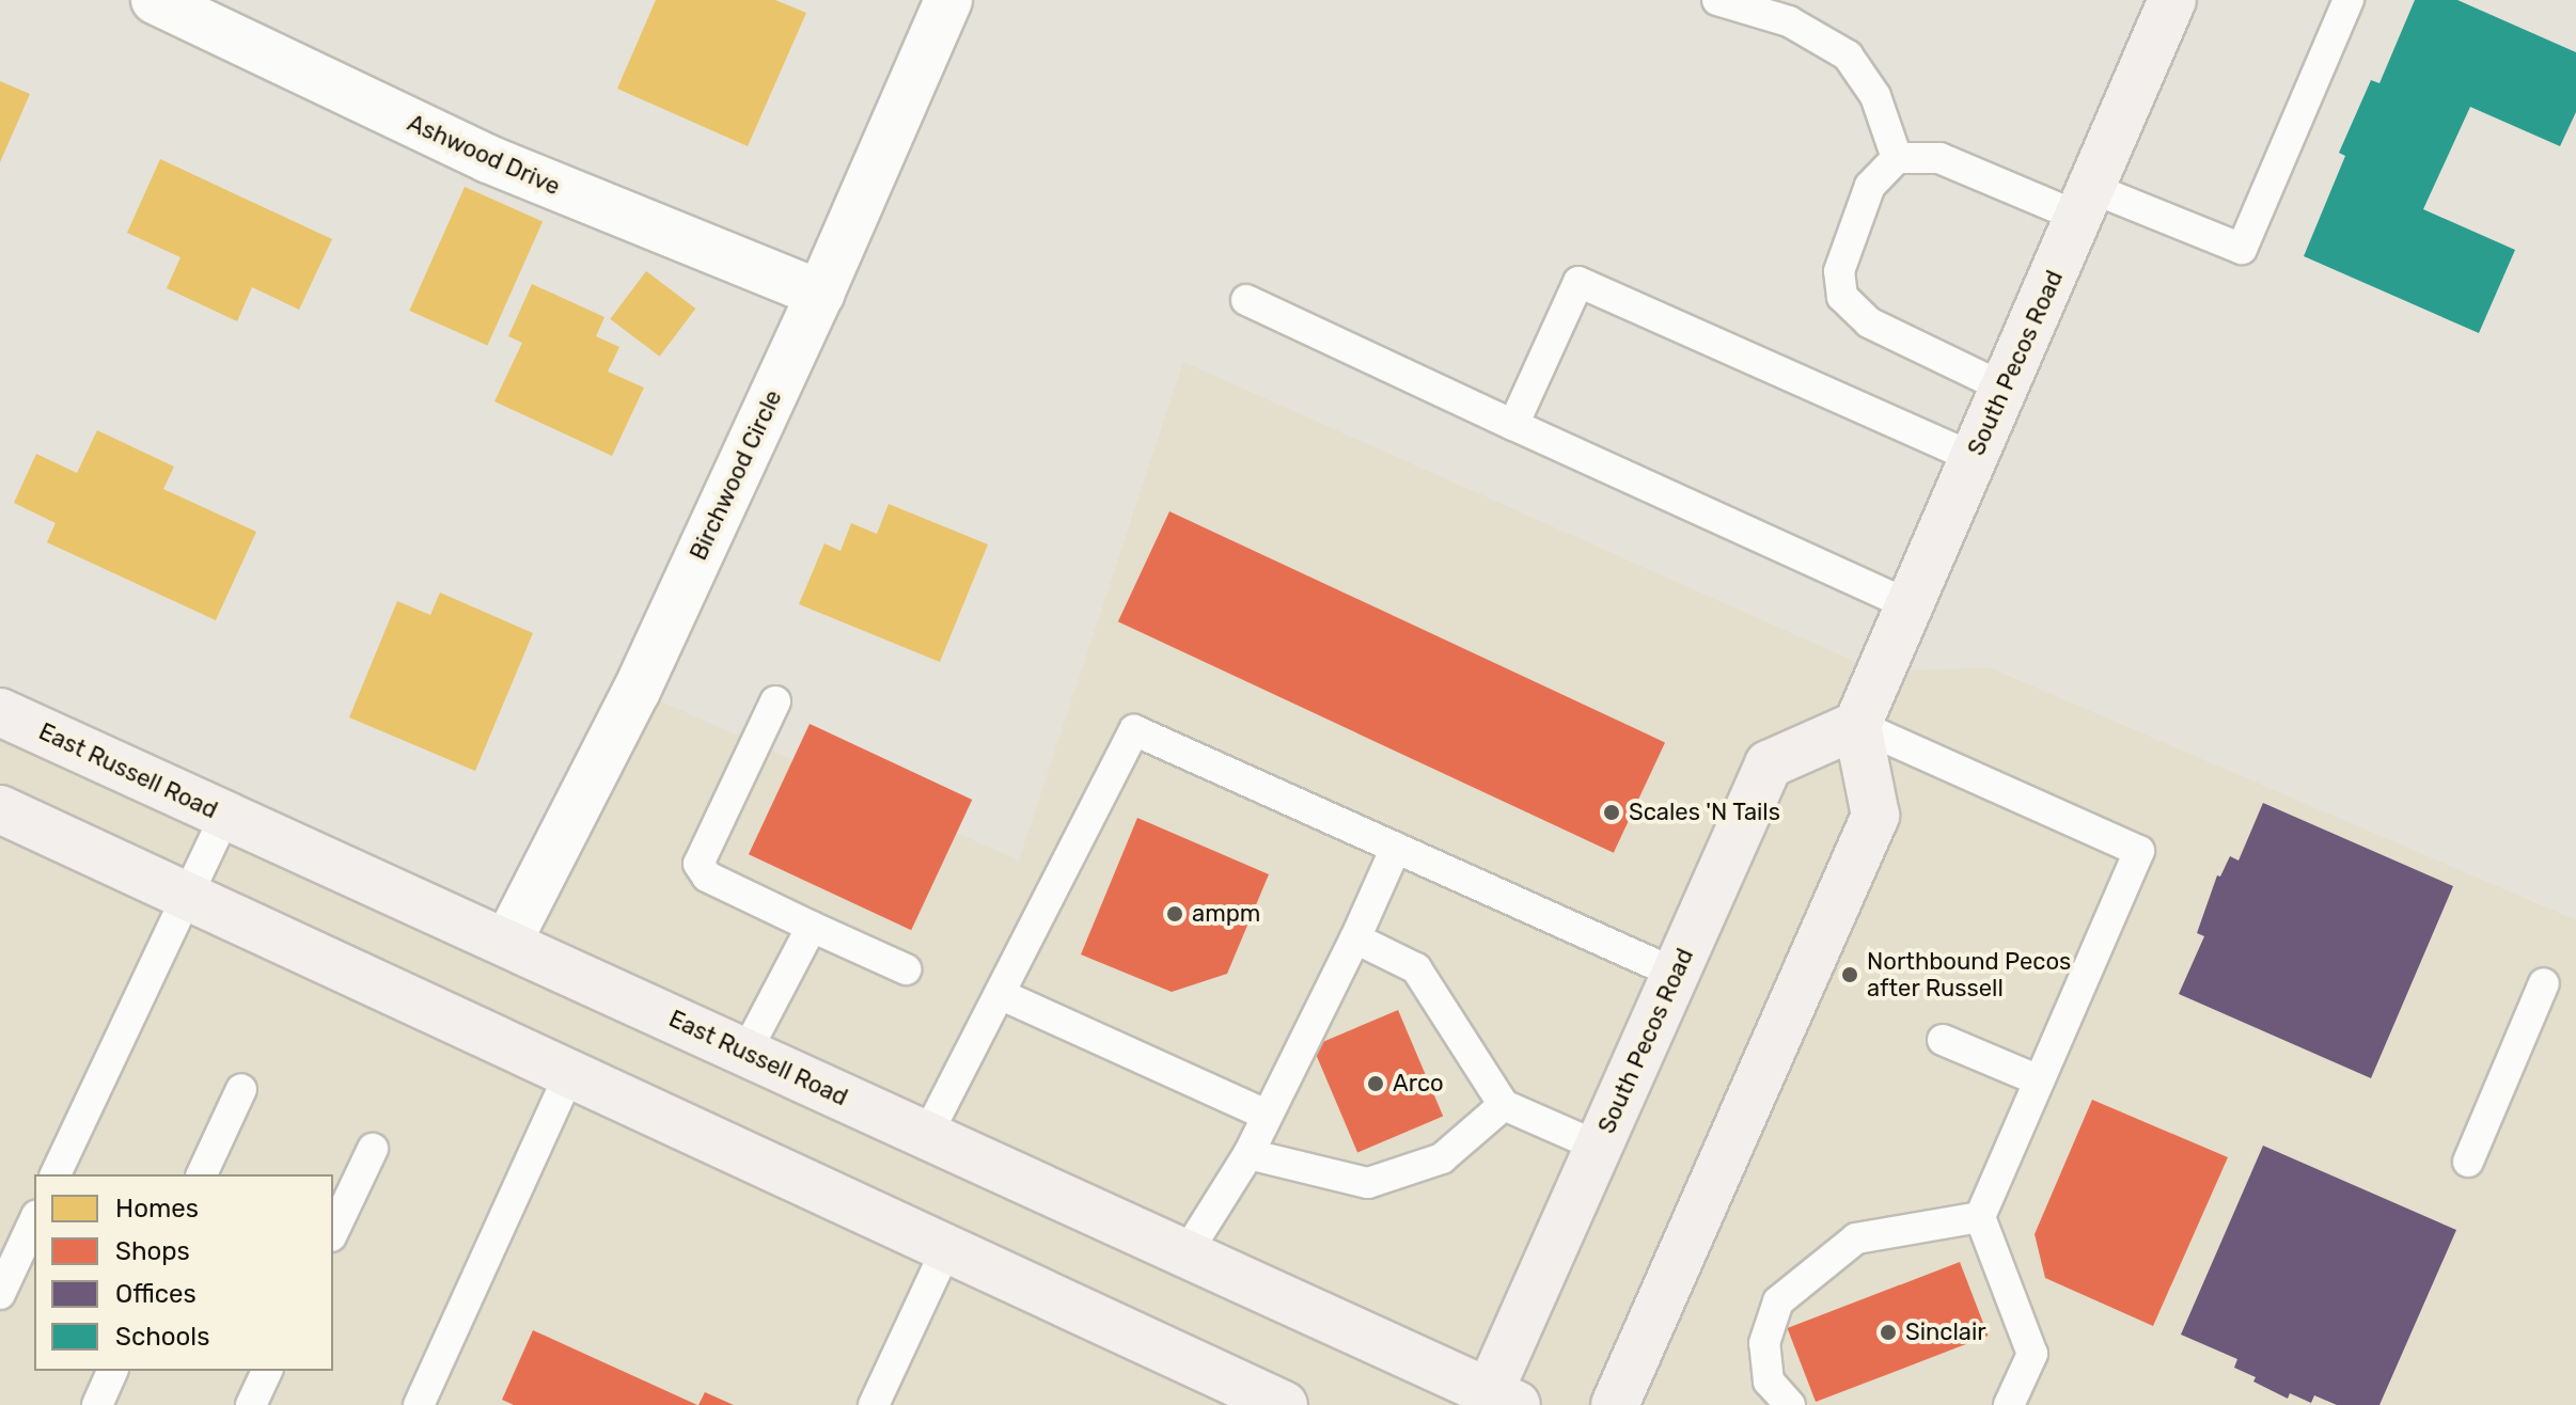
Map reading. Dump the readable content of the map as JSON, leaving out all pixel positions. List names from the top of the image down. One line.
{"streets":{"main road":["South Pecos Road","East Russell Road"],"street":["Ashwood Drive","Birchwood Circle"]},"crossings":[["Ashwood Drive","Birchwood Circle"],["South Pecos Road","East Russell Road"],["Birchwood Circle","East Russell Road"]],"places":["Scales 'N Tails","ampm","Northbound Pecos after Russell","Arco","Sinclair"],"legend":["Homes","Shops","Offices","Schools"]}
